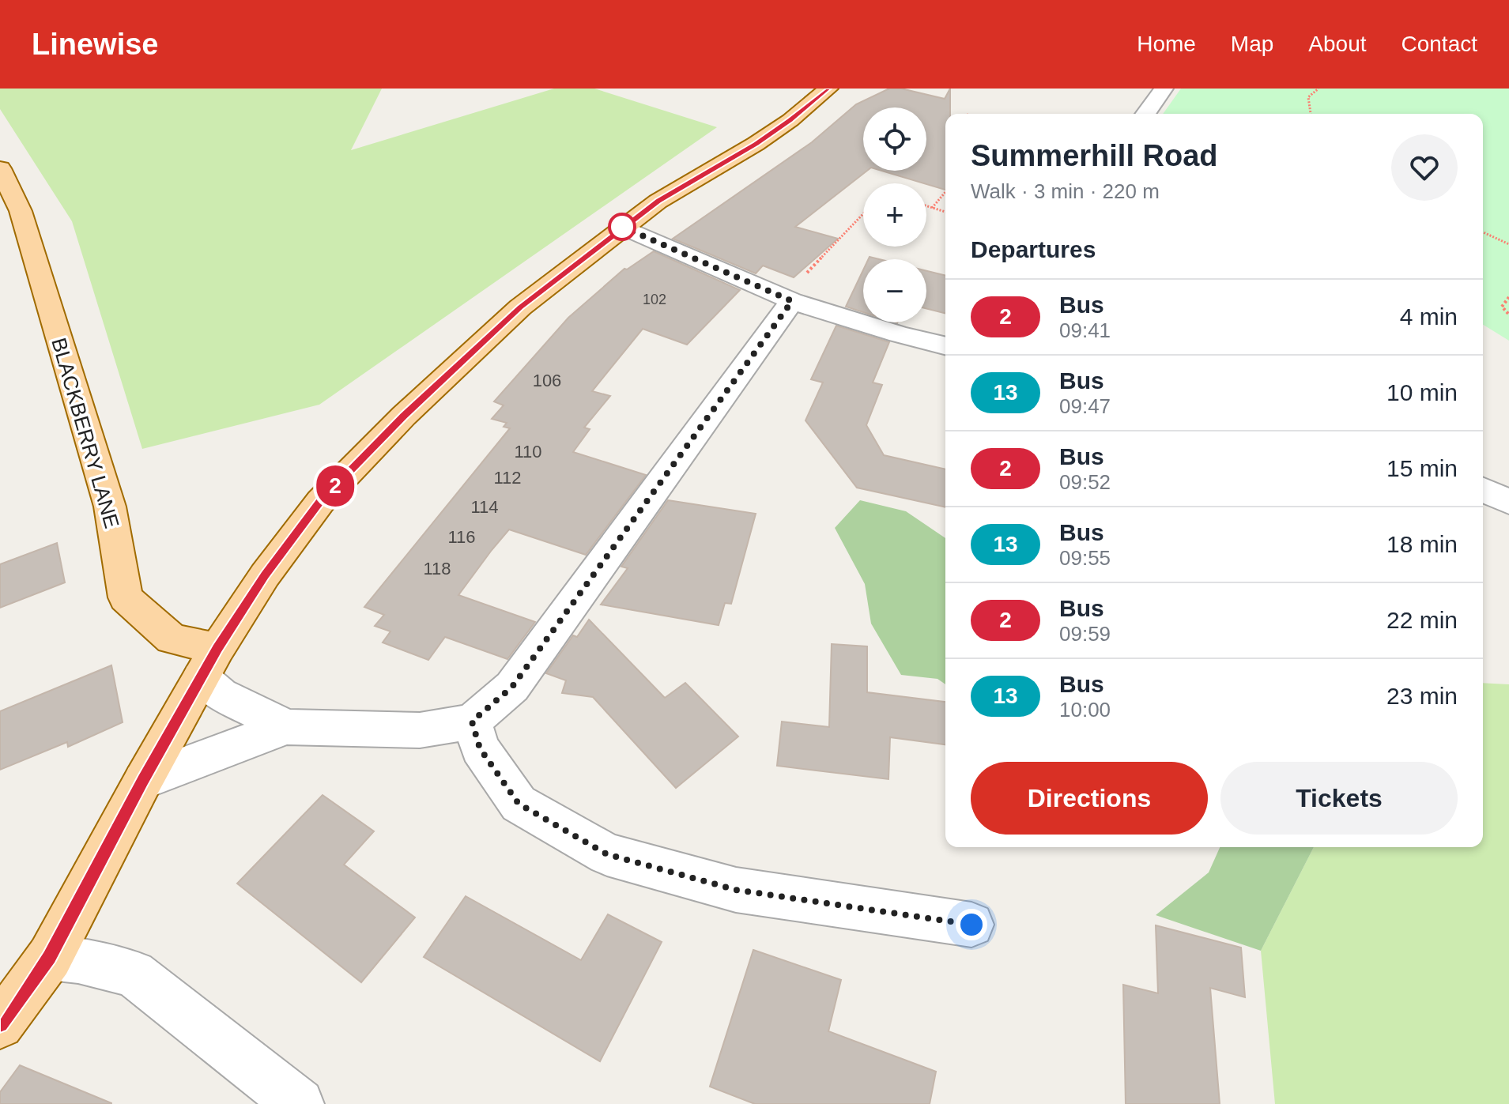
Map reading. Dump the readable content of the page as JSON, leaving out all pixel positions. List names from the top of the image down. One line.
{"streets":{"main road":["BLACKBERRY LANE"]},"lines":["bus line 2"],"house_numbers":["102","106","110","112","114","116","118"],"page":{"header":"Linewise","nav":["Home","Map","About","Contact"],"on_map":"2","map_buttons":["+","−"],"heading":[["Summerhill Road","Walk · 3 min · 220 m"],"Departures"],"list":[{"mark":"2","name":"Bus","note":"09:41","value":"4 min"},{"mark":"13","name":"Bus","note":"09:47","value":"10 min"},{"mark":"2","name":"Bus","note":"09:52","value":"15 min"},{"mark":"13","name":"Bus","note":"09:55","value":"18 min"},{"mark":"2","name":"Bus","note":"09:59","value":"22 min"},{"mark":"13","name":"Bus","note":"10:00","value":"23 min"}],"buttons":["Directions","Tickets"]}}
